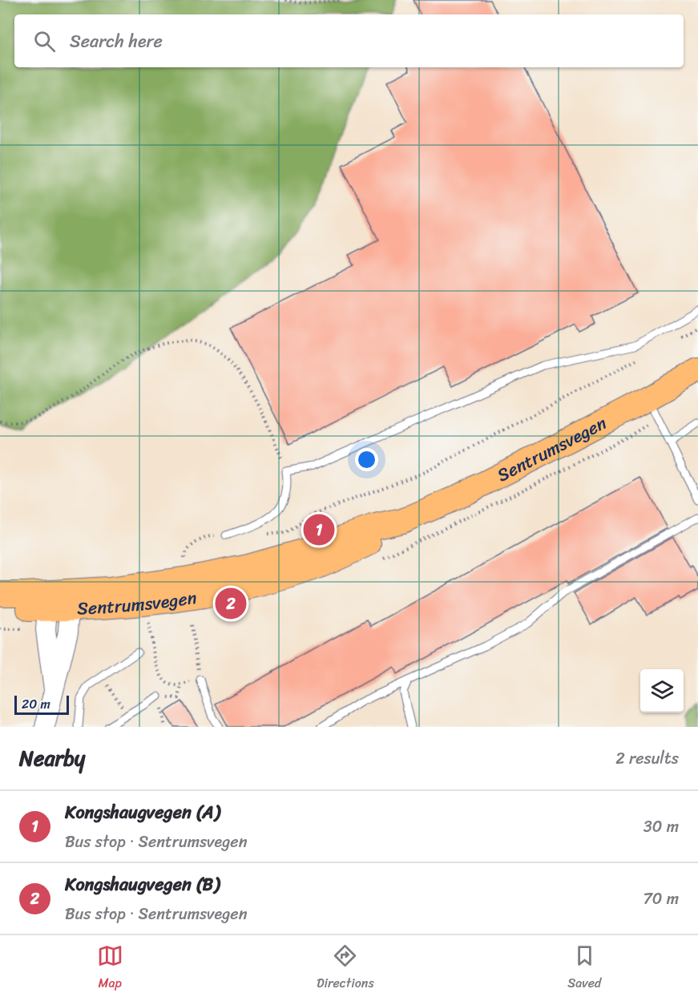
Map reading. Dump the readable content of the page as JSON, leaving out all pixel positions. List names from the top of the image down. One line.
{"streets":{"main road":["Sentrumsvegen"]},"scale_bar":"20 m","page":{"search":"Search here","pins":["1","2"],"scale":"20 m","heading":["Nearby","2 results"],"list":[{"mark":"1","name":"Kongshaugvegen (A)","note":"Bus stop · Sentrumsvegen","value":"30 m"},{"mark":"2","name":"Kongshaugvegen (B)","note":"Bus stop · Sentrumsvegen","value":"70 m"}],"nav":["Map","Directions","Saved"]}}
